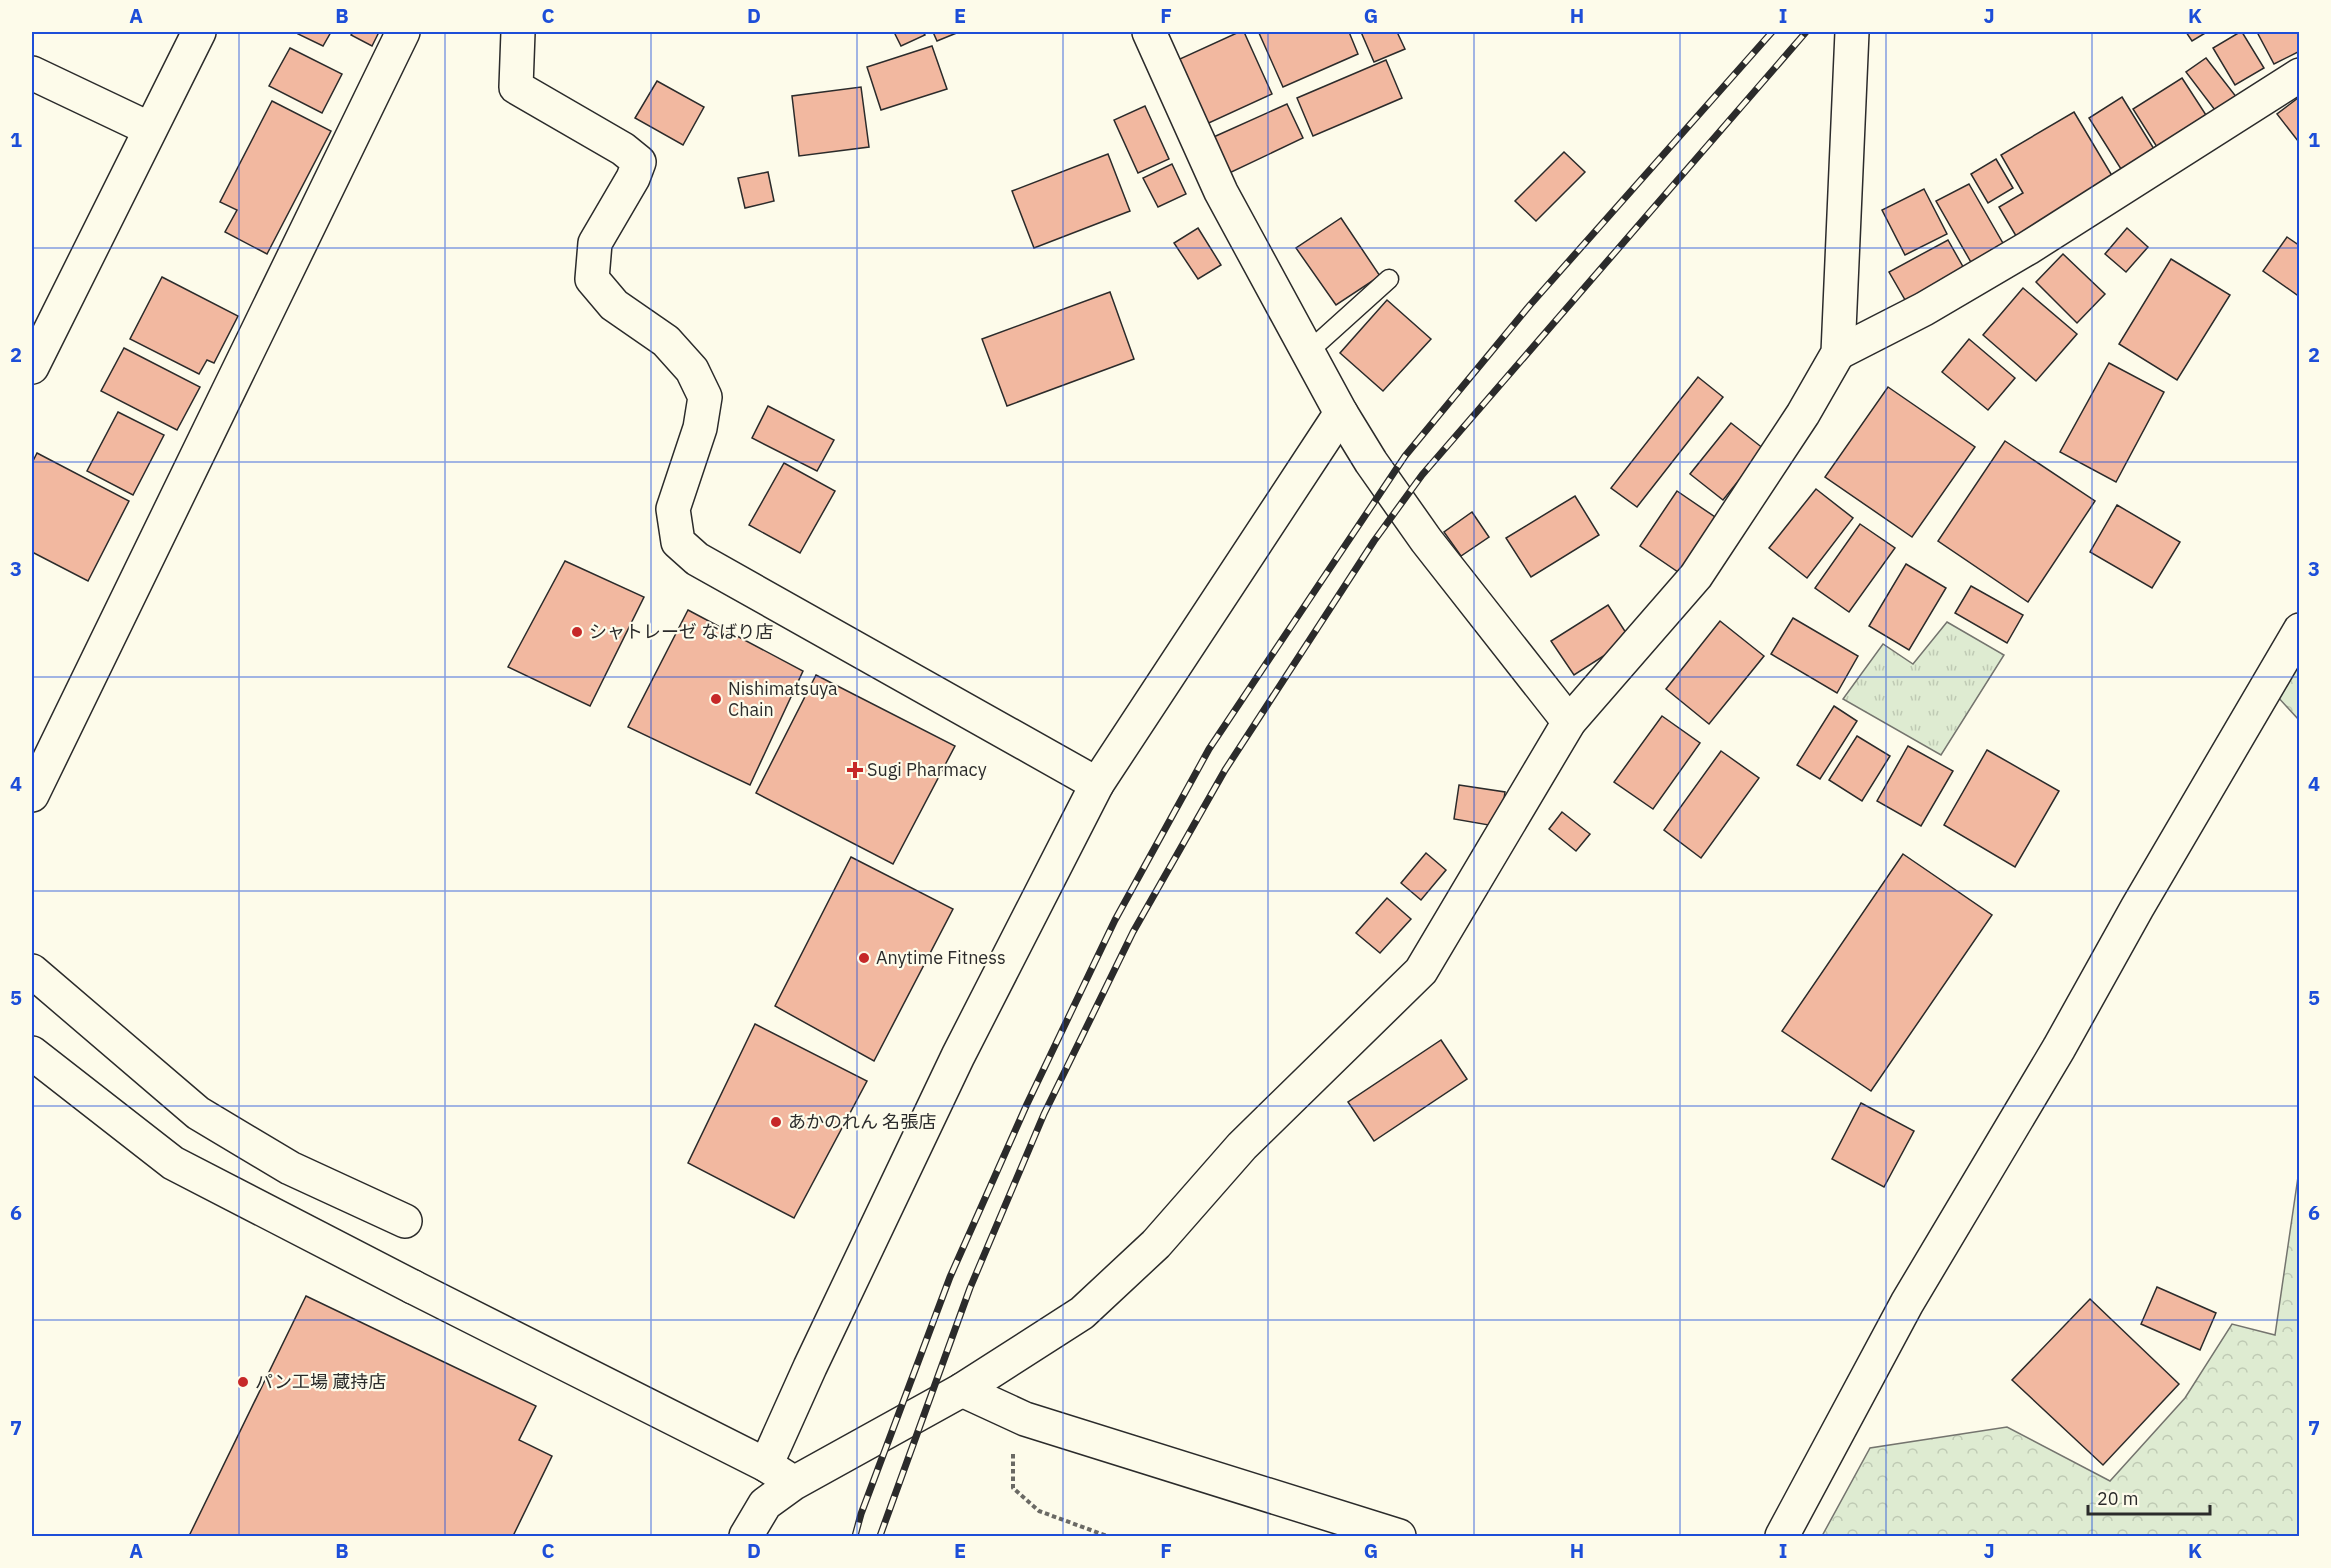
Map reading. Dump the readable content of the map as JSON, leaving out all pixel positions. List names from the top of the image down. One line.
{"places":{"other":["シャトレーゼ なばり店","Nishimatsuya Chain","Anytime Fitness","あかのれん 名張店","パン工場 蔵持店"],"health":["Sugi Pharmacy"]},"scale_bar":"20 m","grid":{"columns":["A","B","C","D","E","F","G","H","I","J","K"],"rows":["1","2","3","4","5","6","7"]}}
